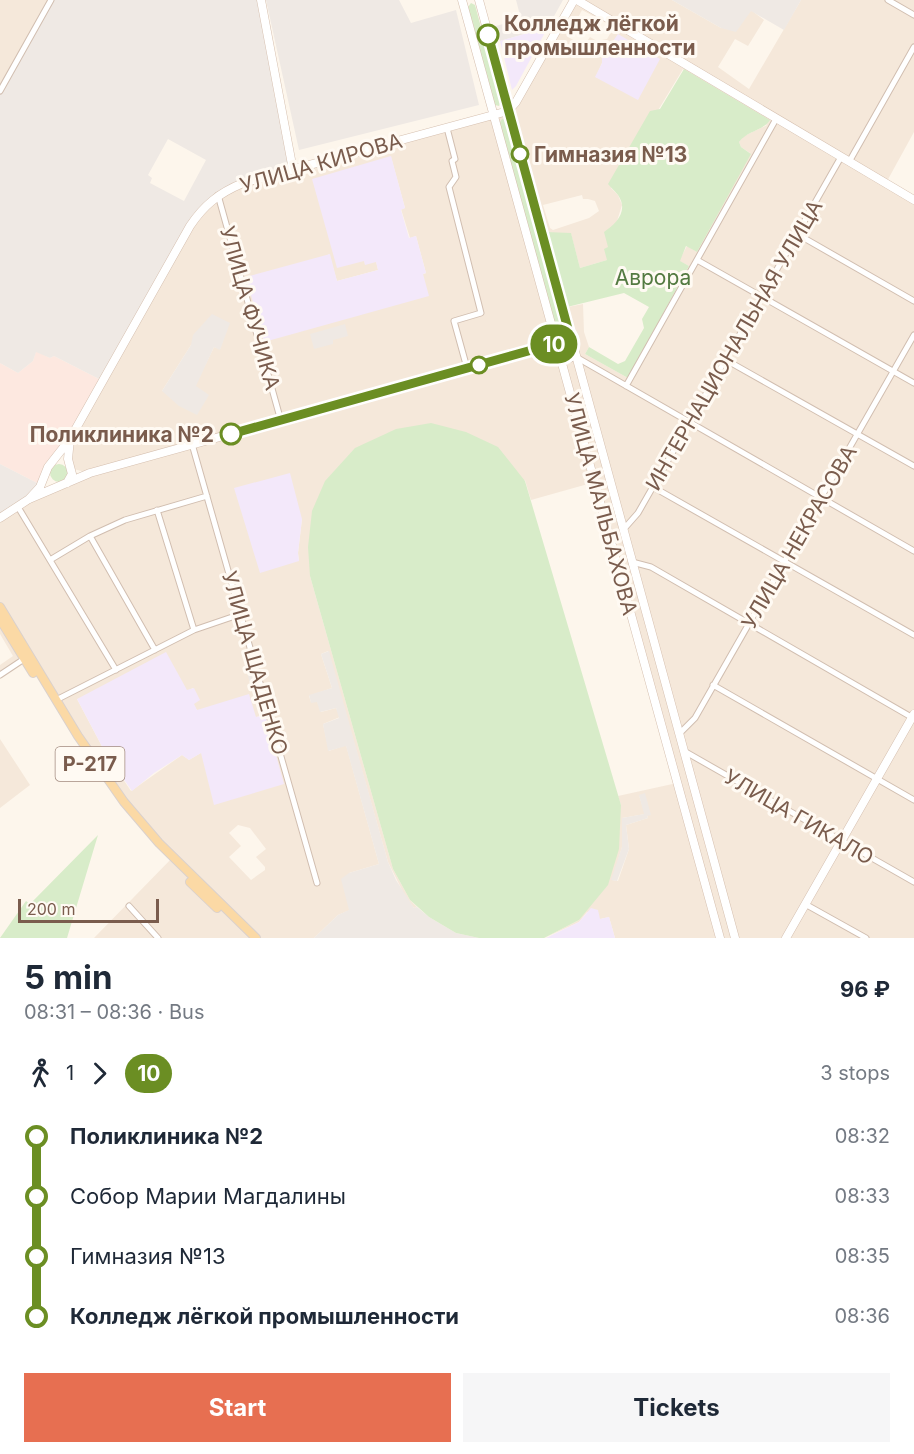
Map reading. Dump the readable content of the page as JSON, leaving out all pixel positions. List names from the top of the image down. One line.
{"streets":{"main road":["УЛИЦА КИРОВА","УЛИЦА МАЛЬБАХОВА","Р-217"],"street":["УЛИЦА ФУЧИКА","ИНТЕРНАЦИОНАЛЬНАЯ УЛИЦА","УЛИЦА НЕКРАСОВА","УЛИЦА ЩАДЕНКО","УЛИЦА ГИКАЛО"]},"crossings":[["УЛИЦА КИРОВА","УЛИЦА ФУЧИКА"],["УЛИЦА КИРОВА","УЛИЦА МАЛЬБАХОВА"],["ИНТЕРНАЦИОНАЛЬНАЯ УЛИЦА","УЛИЦА МАЛЬБАХОВА"],["УЛИЦА МАЛЬБАХОВА","УЛИЦА НЕКРАСОВА"],["УЛИЦА МАЛЬБАХОВА","УЛИЦА ГИКАЛО"]],"parks":["Аврора"],"places":["Колледж лёгкой промышленности","Гимназия №13","Поликлиника №2"],"lines":["bus line 10"],"scale_bar":"200 m","page":{"on_map":"10","scale":"200 m","heading":["5 min","08:31 – 08:36 · Bus","96 ₽"],"legs":["1","10","3 stops"],"list":[{"name":"Поликлиника №2","value":"08:32"},{"name":"Собор Марии Магдалины","value":"08:33"},{"name":"Гимназия №13","value":"08:35"},{"name":"Колледж лёгкой промышленности","value":"08:36"}],"buttons":["Start","Tickets"]}}
